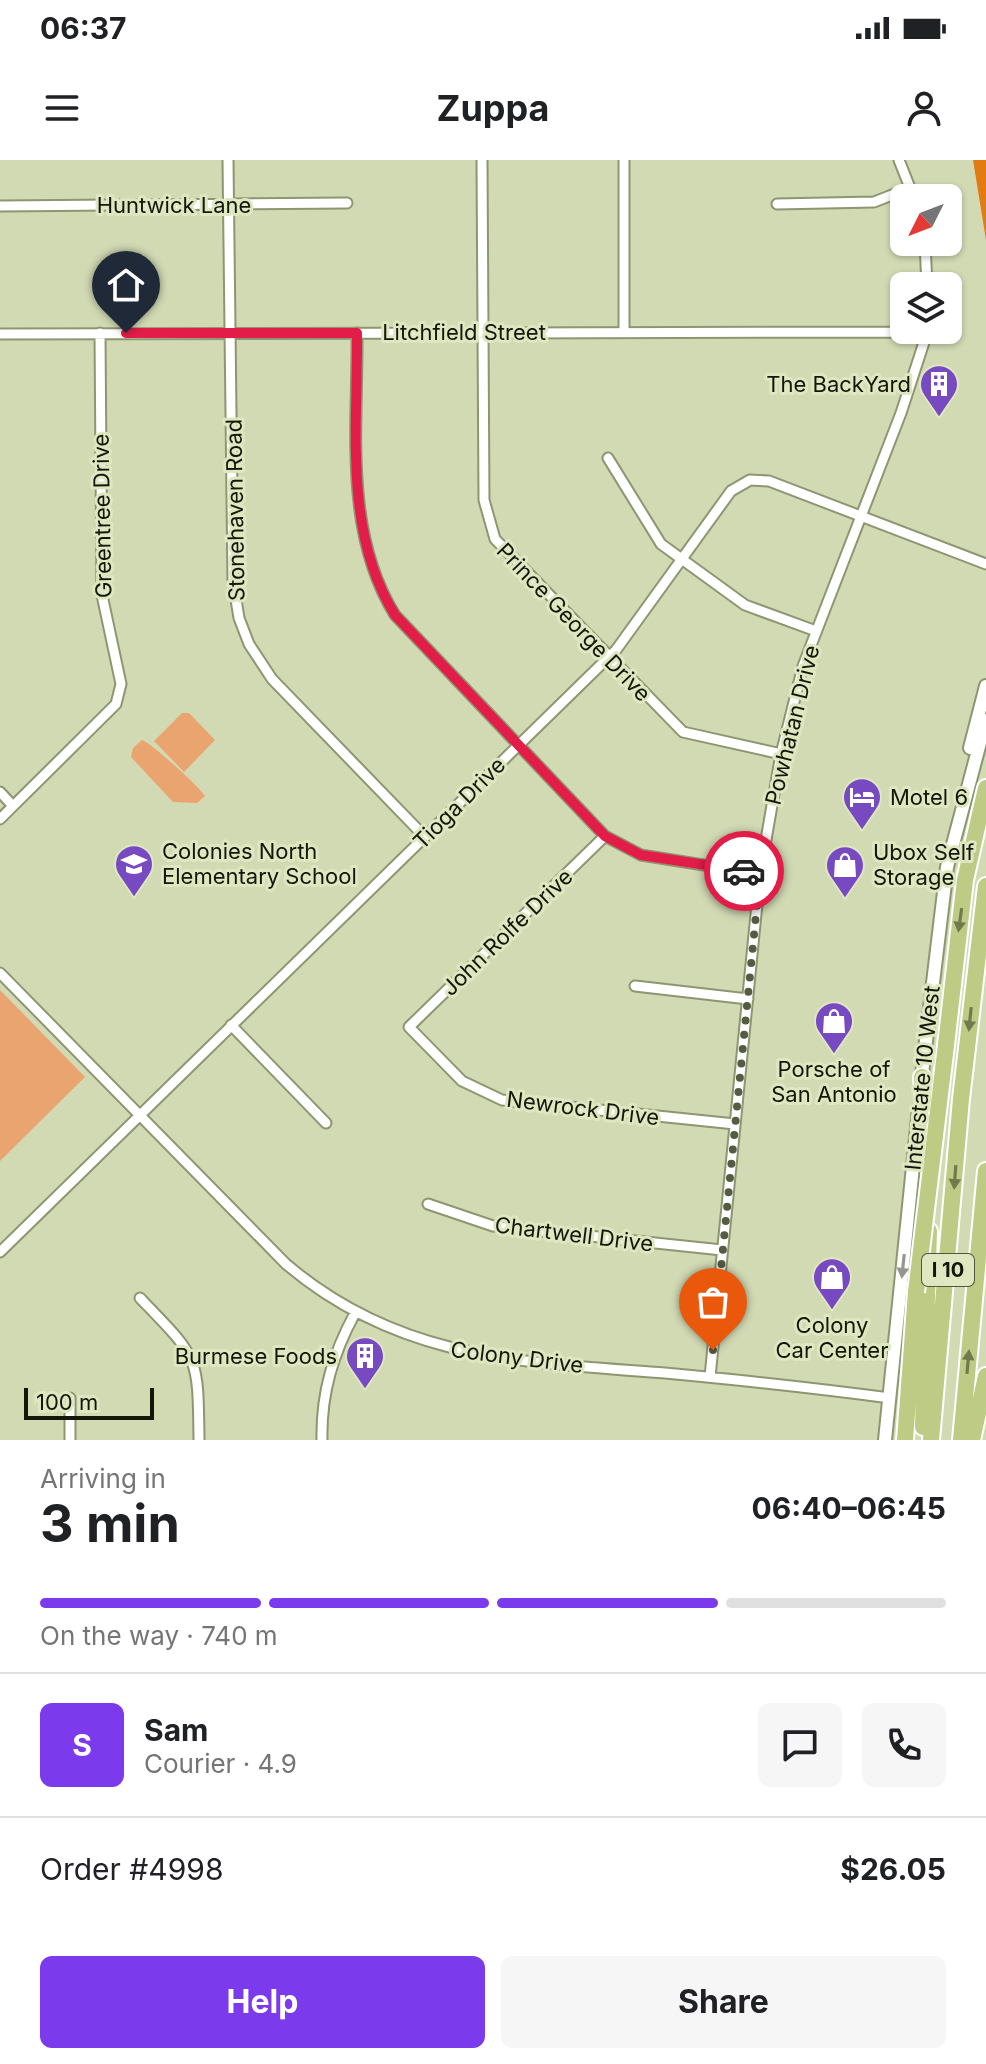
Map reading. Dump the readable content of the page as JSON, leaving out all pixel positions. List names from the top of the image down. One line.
{"streets":{"highway":["I 10"],"main road":["Interstate 10 West"],"street":["Huntwick Lane","Litchfield Street","Stonehaven Road","Greentree Drive","Prince George Drive","Powhatan Drive","Tioga Drive","John Rolfe Drive","Newrock Drive","Chartwell Drive","Colony Drive"]},"crossings":[["Huntwick Lane","Stonehaven Road"],["Litchfield Street","Stonehaven Road"],["Litchfield Street","Greentree Drive"],["Litchfield Street","Prince George Drive"],["Stonehaven Road","Tioga Drive"],["Prince George Drive","Powhatan Drive"],["Prince George Drive","Tioga Drive"],["Powhatan Drive","Tioga Drive"],["Powhatan Drive","Newrock Drive"],["Powhatan Drive","Chartwell Drive"],["Powhatan Drive","Colony Drive"],["Tioga Drive","Colony Drive"],["John Rolfe Drive","Newrock Drive"],["Interstate 10 West","Colony Drive"]],"one_way":["Interstate 10 West"],"places":{"building":["The BackYard","Burmese Foods"],"hotel":["Motel 6"],"school or university":["Colonies North Elementary School"],"shop":["Ubox Self Storage","Porsche of San Antonio","Colony Car Center"]},"scale_bar":"100 m","north":"bottom left","page":{"status":"06:37","header":"Zuppa","scale":"100 m","heading":["3 min","Arriving in","06:40–06:45"],"panel":["Sam","Courier · 4.9","Order #4998","$26.05"],"bar":"On the way · 740 m","round":"S","buttons":["Help","Share"]}}
